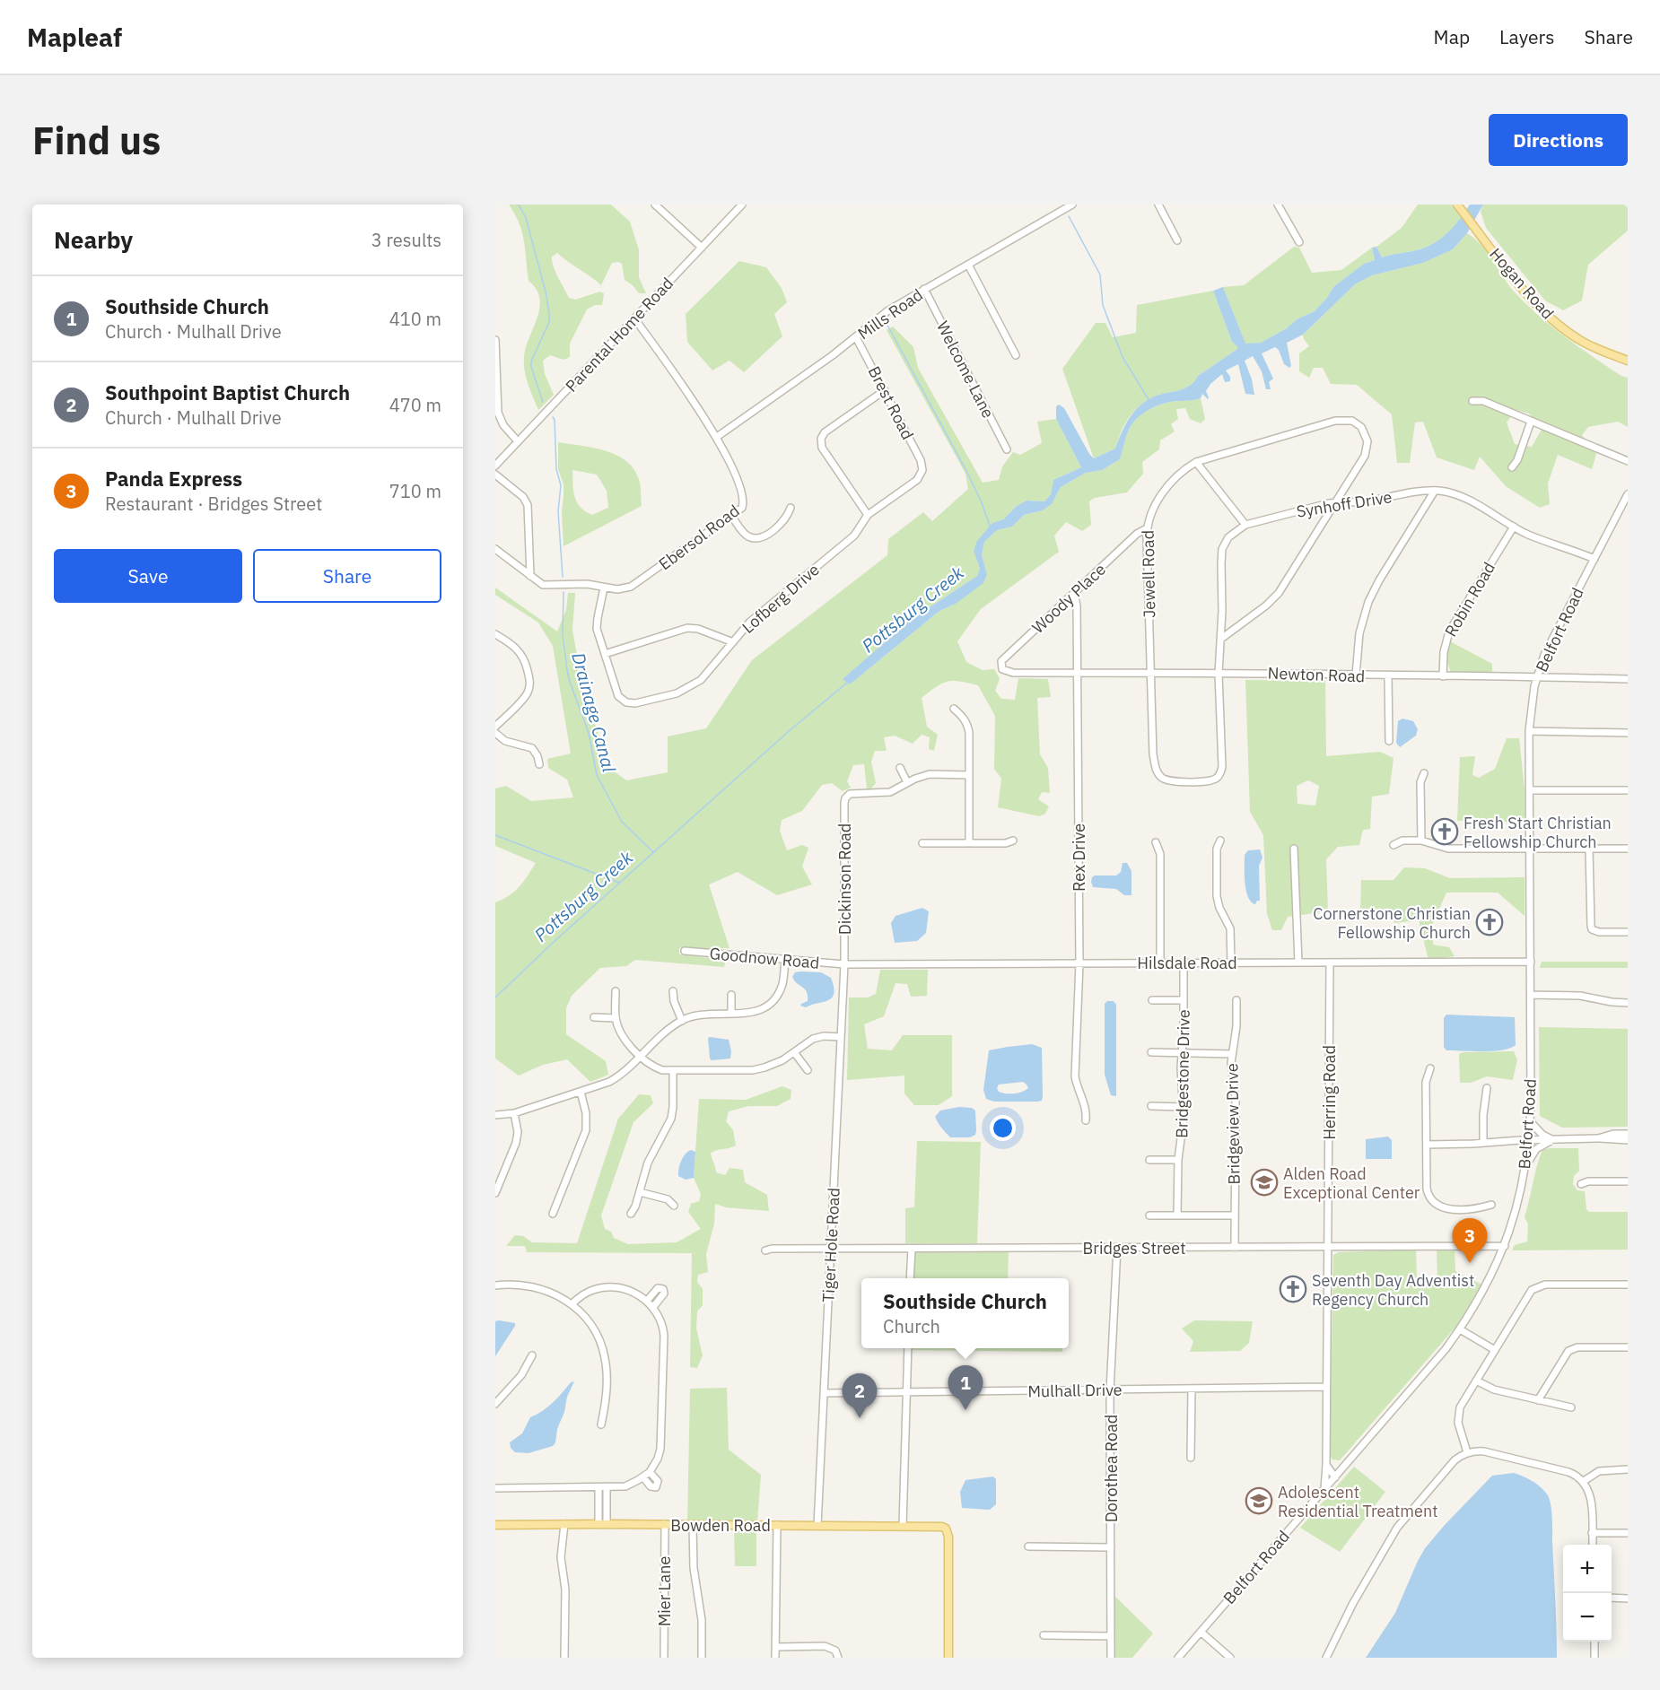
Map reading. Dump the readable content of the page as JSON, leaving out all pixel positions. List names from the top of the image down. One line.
{"streets":{"main road":["Hogan Road","Bowden Road"],"street":["Mills Road","Parental Home Road","Welcome Lane","Brest Road","Synhoff Drive","Ebersol Road","Jewell Road","Lofberg Drive","Woody Place","Robin Road","Belfort Road","Newton Road","Rex Drive","Dickinson Road","Goodnow Road","Hilsdale Road","Bridgestone Drive","Herring Road","Bridgeview Drive","Tiger Hole Road","Bridges Street","Mulhall Drive","Dorothea Road","Mier Lane"]},"crossings":[["Mills Road","Welcome Lane"],["Mills Road","Brest Road"],["Mills Road","Ebersol Road"],["Parental Home Road","Ebersol Road"],["Brest Road","Lofberg Drive"],["Synhoff Drive","Jewell Road"],["Synhoff Drive","Robin Road"],["Synhoff Drive","Belfort Road"],["Synhoff Drive","Newton Road"],["Jewell Road","Woody Place"],["Jewell Road","Newton Road"],["Woody Place","Newton Road"],["Woody Place","Rex Drive"],["Robin Road","Newton Road"],["Belfort Road","Newton Road"],["Belfort Road","Hilsdale Road"],["Belfort Road","Herring Road"],["Belfort Road","Bridges Street"],["Newton Road","Rex Drive"],["Rex Drive","Hilsdale Road"],["Dickinson Road","Goodnow Road"],["Dickinson Road","Hilsdale Road"],["Dickinson Road","Tiger Hole Road"],["Goodnow Road","Hilsdale Road"],["Goodnow Road","Tiger Hole Road"],["Hilsdale Road","Bridgestone Drive"],["Hilsdale Road","Herring Road"],["Hilsdale Road","Tiger Hole Road"],["Herring Road","Bridges Street"],["Herring Road","Mulhall Drive"],["Bridgeview Drive","Bridges Street"],["Tiger Hole Road","Bridges Street"],["Tiger Hole Road","Mulhall Drive"],["Tiger Hole Road","Bowden Road"],["Bridges Street","Dorothea Road"],["Mulhall Drive","Dorothea Road"],["Bowden Road","Mier Lane"]],"water":["Pottsburg Creek","Drainage Canal"],"places":{"church":["Fresh Start Christian Fellowship Church","Cornerstone Christian Fellowship Church","Seventh Day Adventist Regency Church"],"school or university":["Alden Road Exceptional Center","Adolescent Residential Treatment"]},"page":{"header":"Mapleaf","nav":["Map","Layers","Share"],"buttons":["Directions",["Save","Share"]],"title":"Find us","heading":["Nearby","3 results"],"list":[{"mark":"1","name":"Southside Church","note":"Church · Mulhall Drive","value":"410 m"},{"mark":"2","name":"Southpoint Baptist Church","note":"Church · Mulhall Drive","value":"470 m"},{"mark":"3","name":"Panda Express","note":"Restaurant · Bridges Street","value":"710 m"}],"pins":["3","1","2"],"popup":["Southside Church","Church"],"map_buttons":["+","−"]}}
